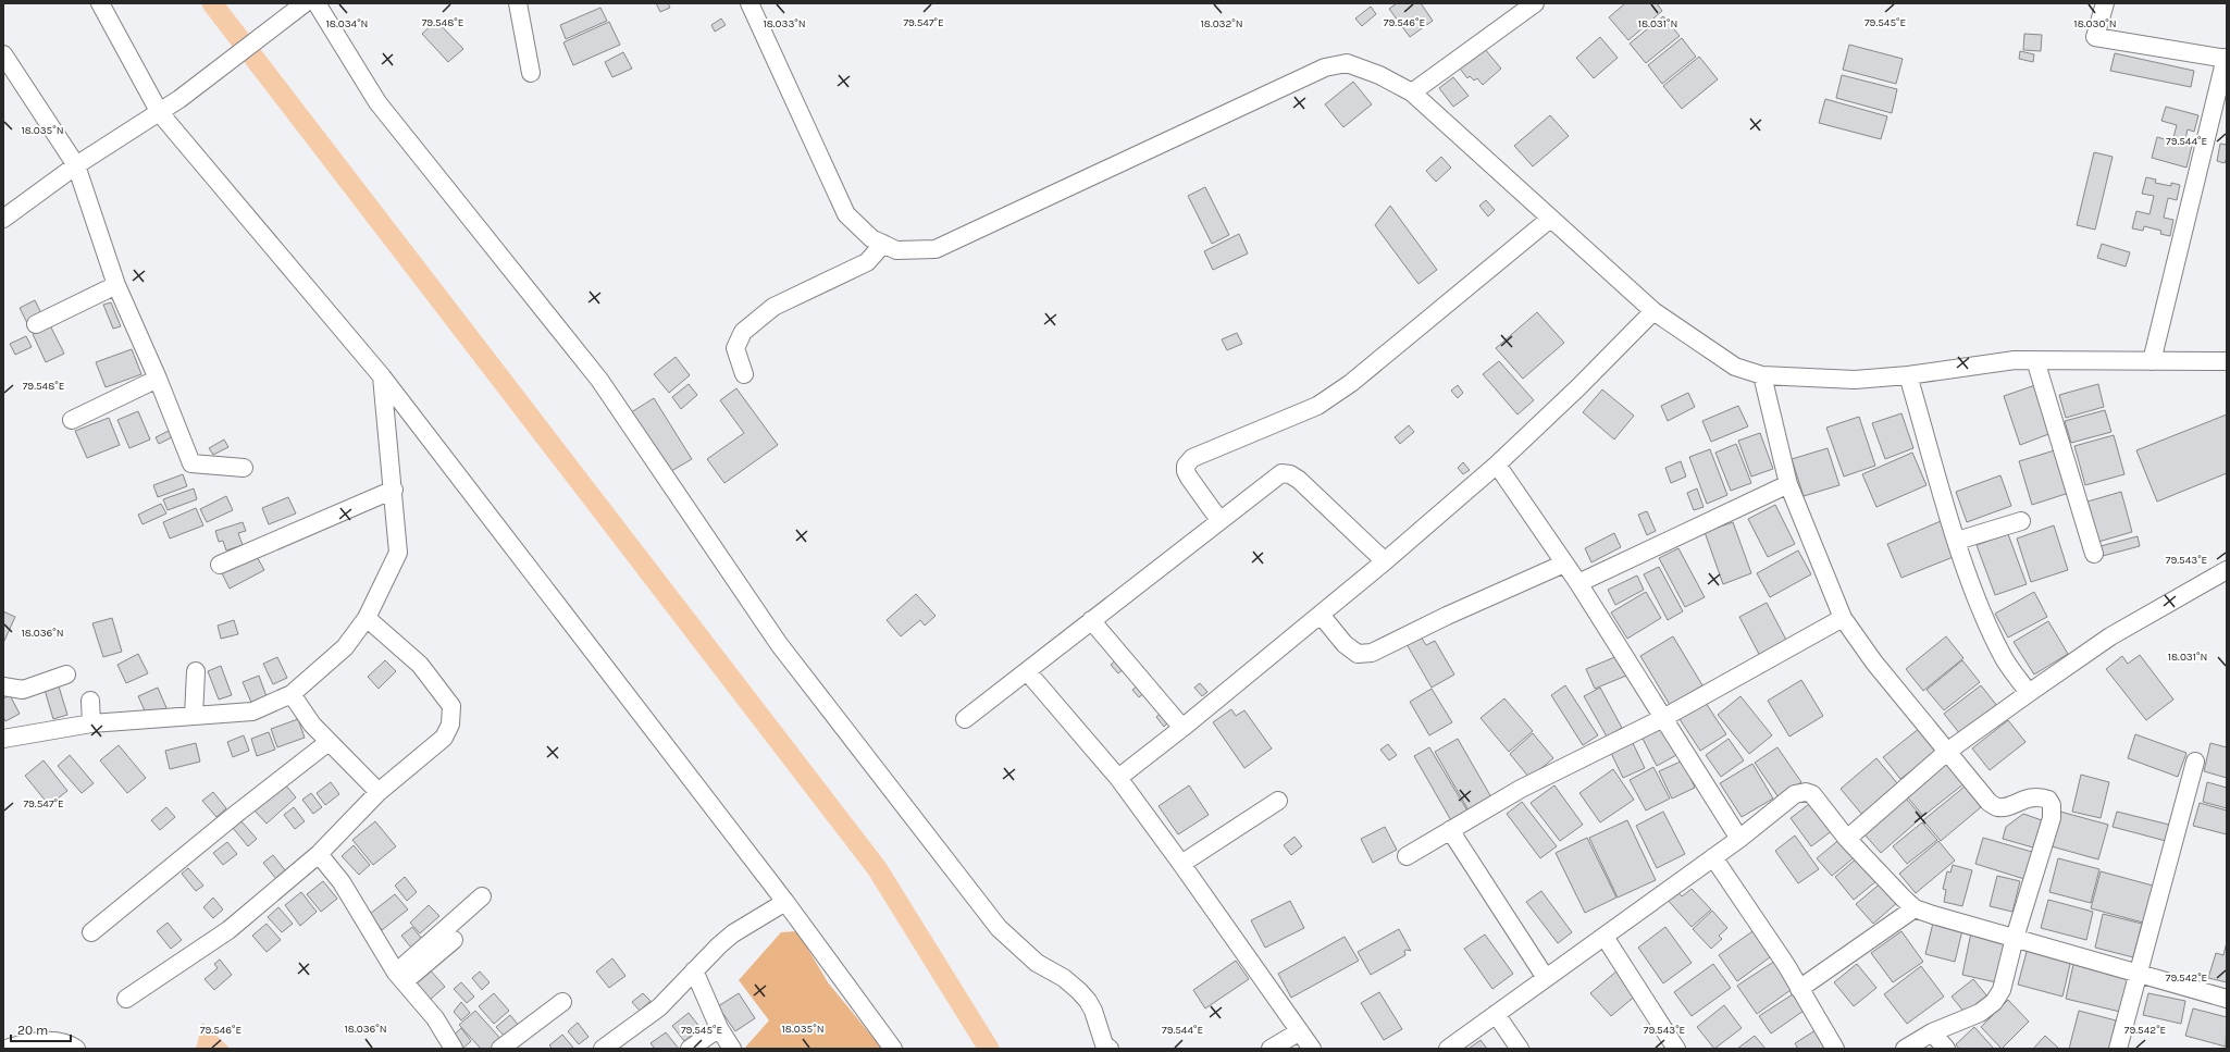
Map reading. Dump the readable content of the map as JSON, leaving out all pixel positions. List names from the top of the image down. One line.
{"scale_bar":"20 m","coordinates":["79.548°E","79.547°E","79.546°E","79.545°E","18.032°N","18.031°N","18.034°N","18.033°N","18.030°N","18.035°N","79.544°E","79.543°E","18.036°N","79.542°E"]}
